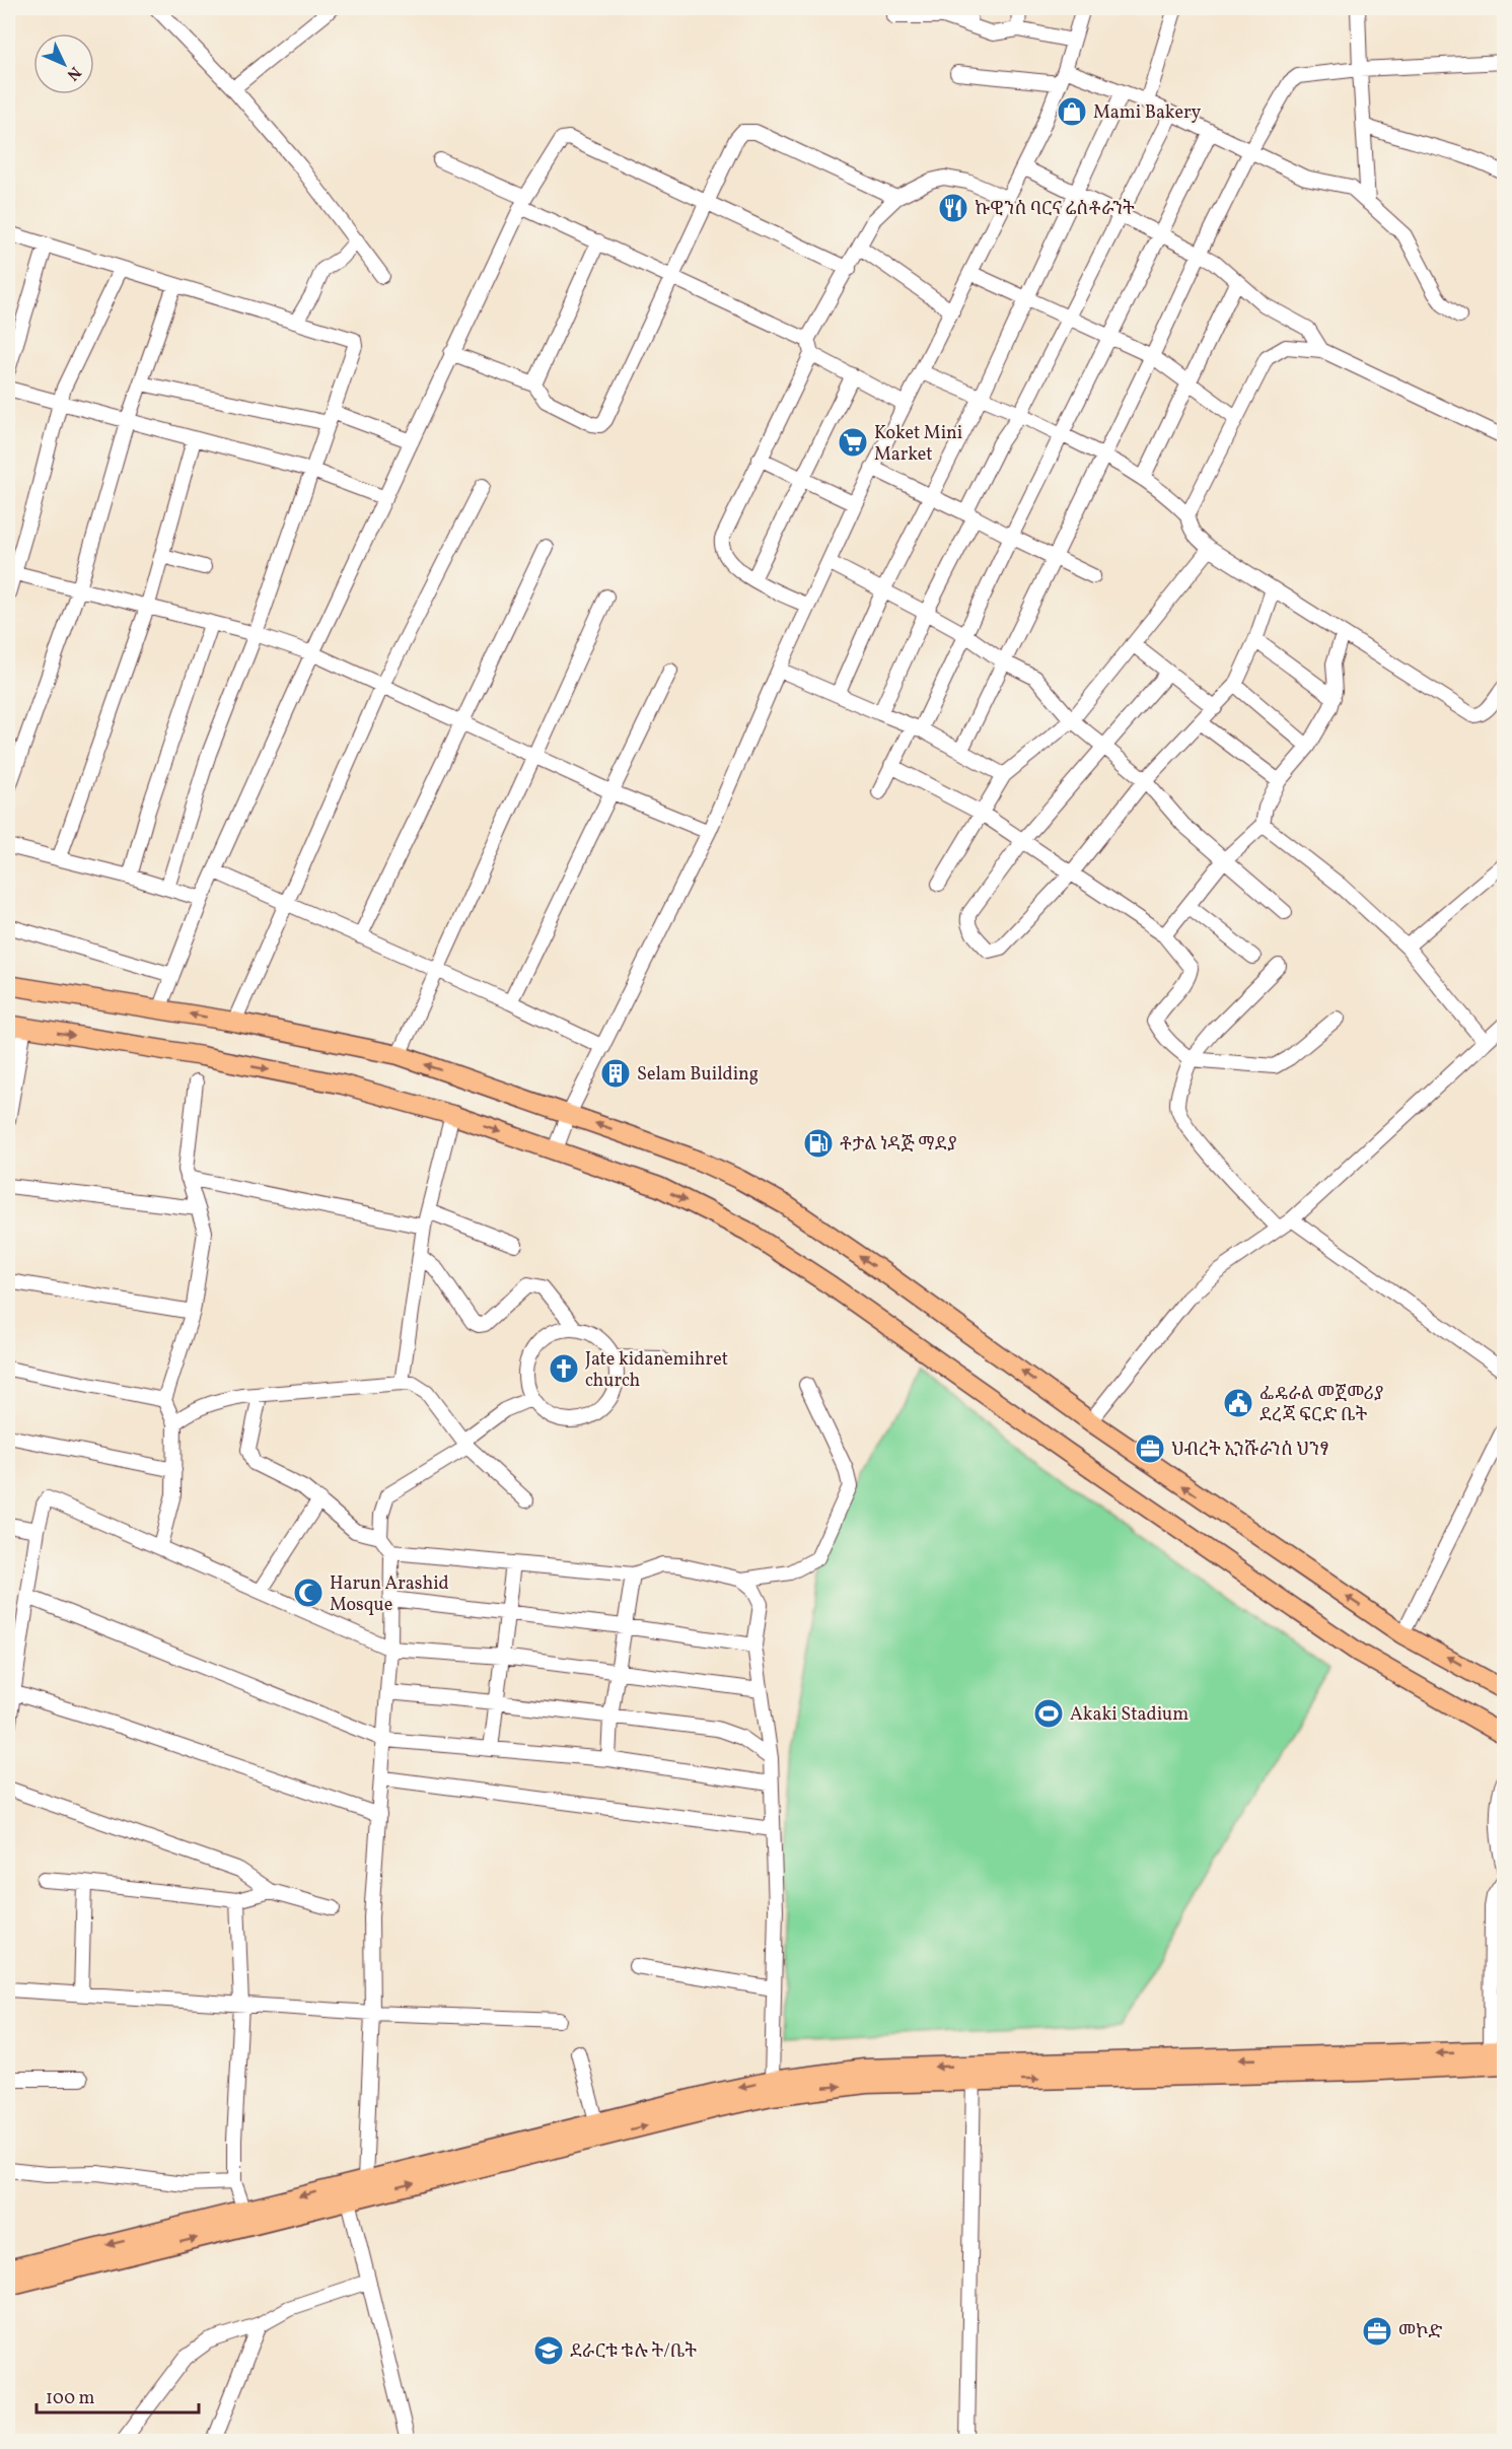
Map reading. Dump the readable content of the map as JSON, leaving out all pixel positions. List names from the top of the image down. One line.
{"places":{"shop":["Mami Bakery"],"restaurant":["ኩዊንስ ባርና ሬስቶራንት"],"supermarket":["Koket Mini Market"],"building":["Selam Building"],"fuel station":["ቶታል ነዳጅ ማደያ"],"church":["Jate kidanemihret church"],"public building":["ፌዴራል መጀመሪያ ደረጃ ፍርድ ቤት"],"office":["ህብረት ኢንሹራንስ ህንፃ","መኮድ"],"mosque":["Harun Arashid Mosque"],"sports":["Akaki Stadium"],"school or university":["ደራርቱ ቱሉ ት/ቤት"]},"scale_bar":"100 m","north":"bottom right"}
